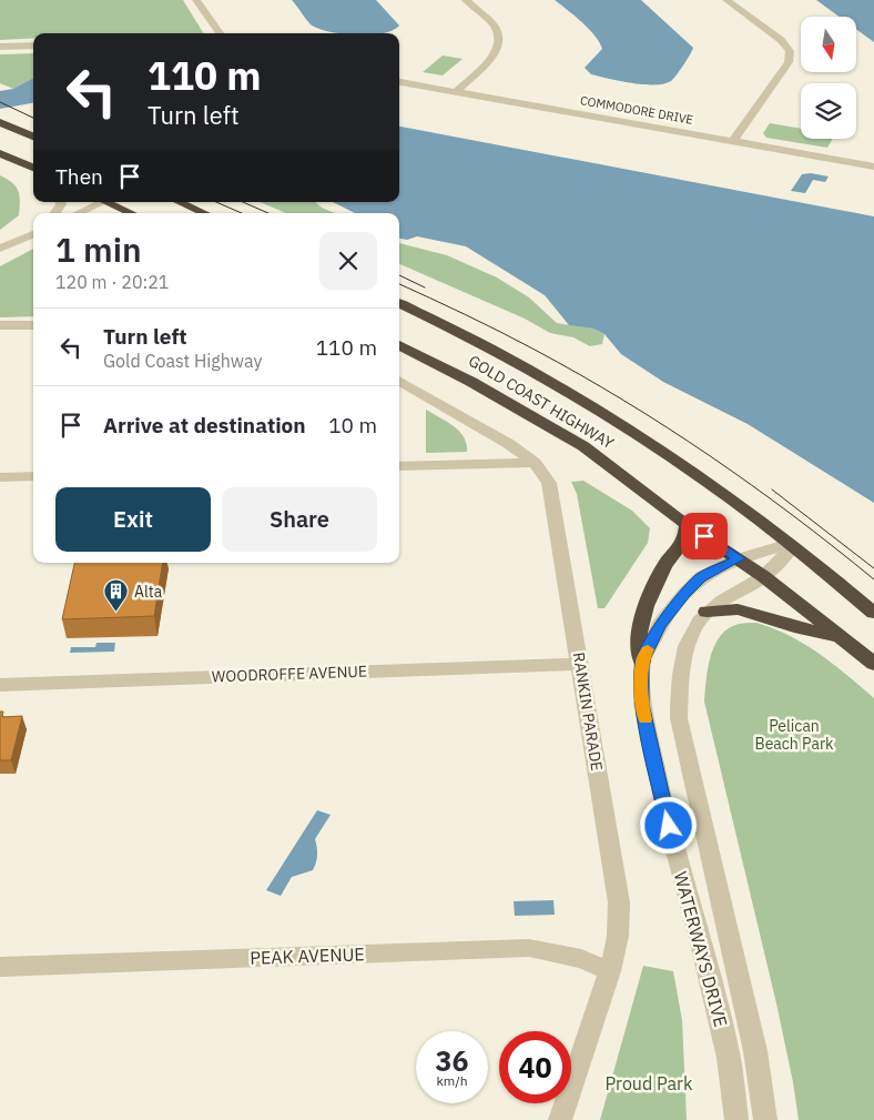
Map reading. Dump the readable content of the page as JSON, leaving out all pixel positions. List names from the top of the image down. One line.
{"streets":{"highway":["GOLD COAST HIGHWAY"],"street":["COMMODORE DRIVE","WOODROFFE AVENUE","RANKIN PARADE","WATERWAYS DRIVE","PEAK AVENUE"]},"crossings":[["GOLD COAST HIGHWAY","WATERWAYS DRIVE"],["WOODROFFE AVENUE","RANKIN PARADE"],["RANKIN PARADE","PEAK AVENUE"]],"parks":["Pelican Beach Park","Proud Park"],"places":{"building":["Alta"]},"north":"bottom","page":{"turn":["110 m","Turn left"],"then":"Then","heading":["1 min","120 m · 20:21"],"list":[{"name":"Turn left","note":"Gold Coast Highway","value":"110 m"},{"name":"Arrive at destination","value":"10 m"}],"buttons":["Exit","Share"],"speed":"36 km/h","limit":"40"}}
